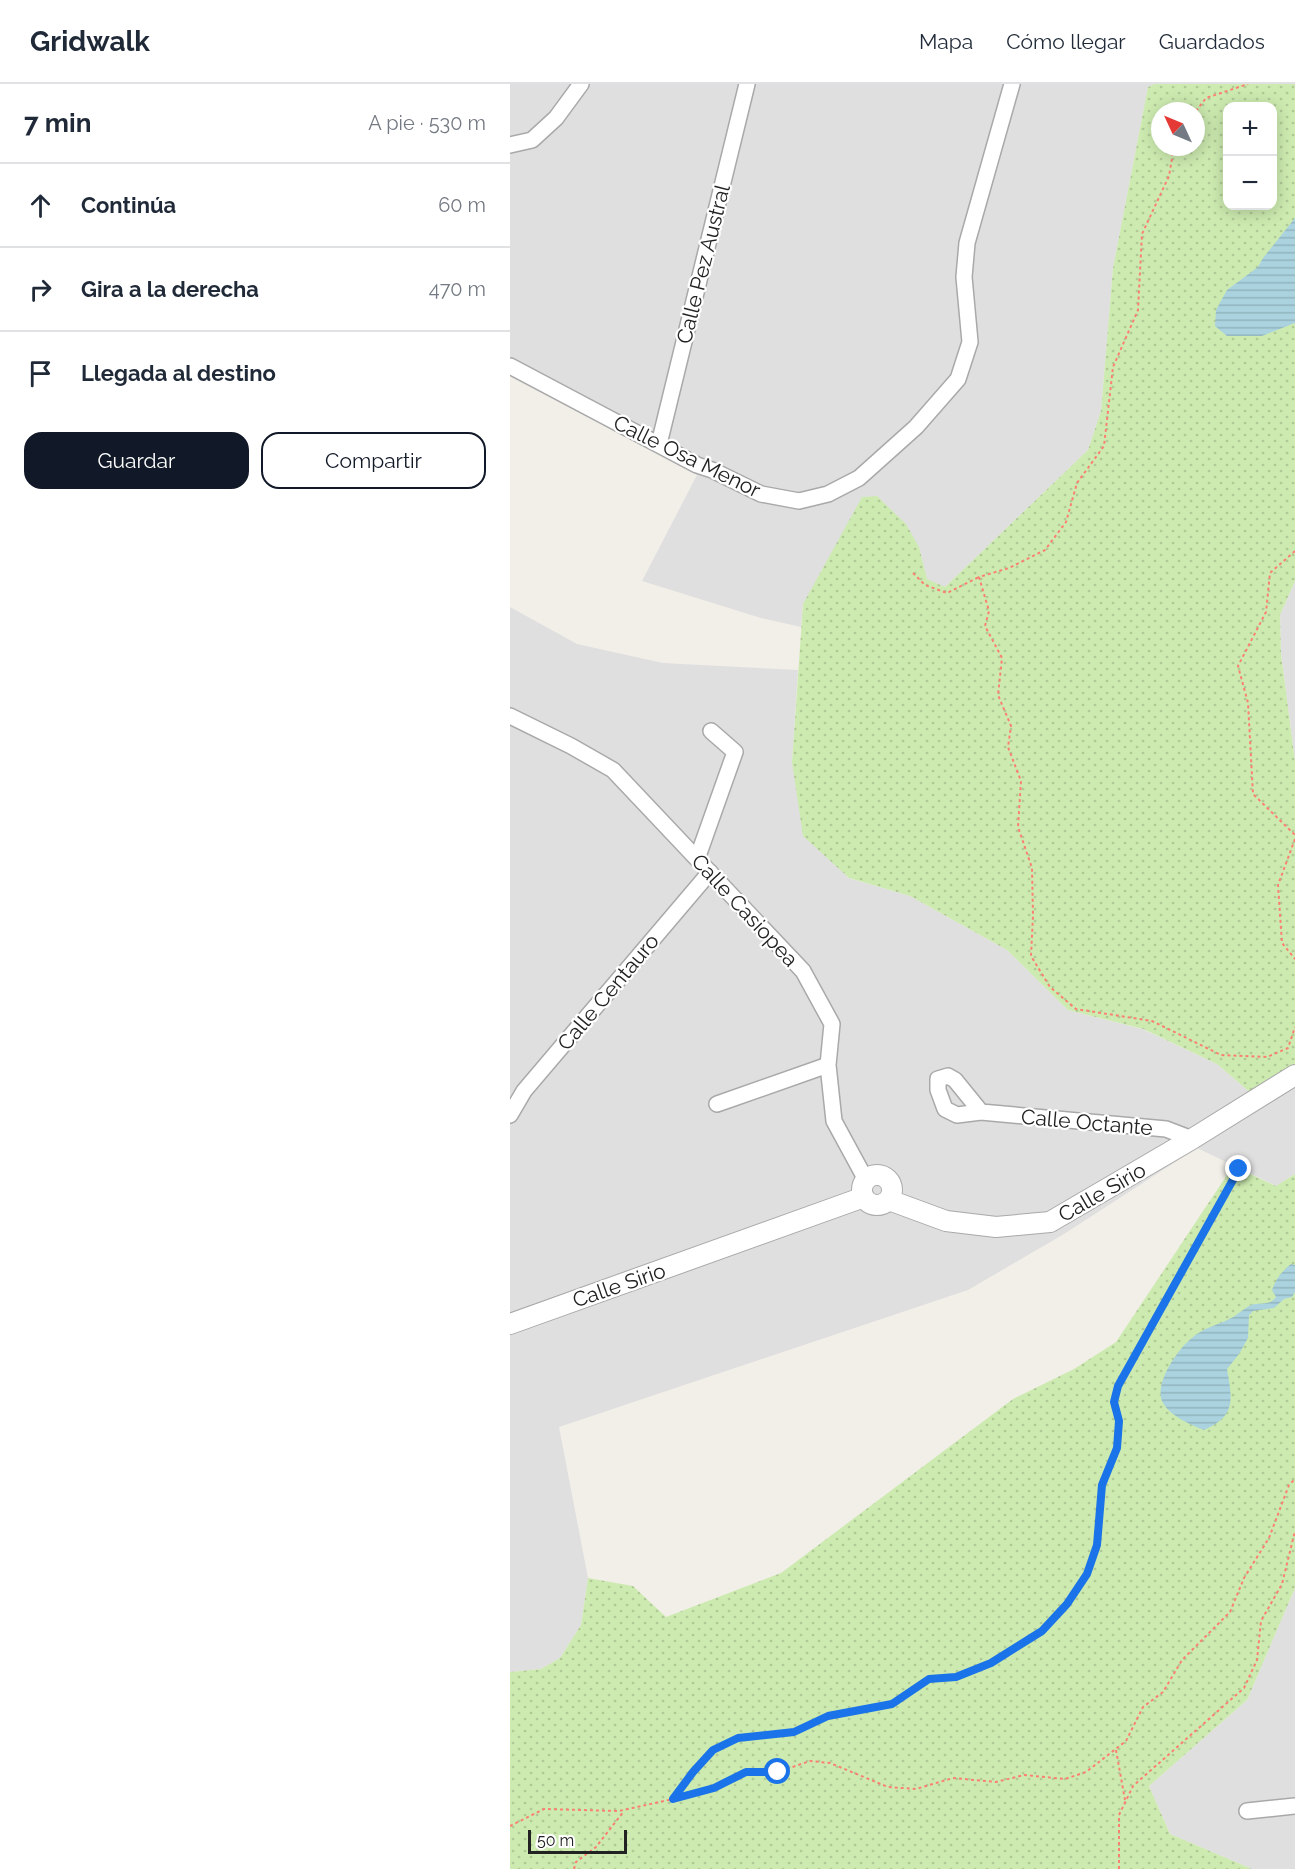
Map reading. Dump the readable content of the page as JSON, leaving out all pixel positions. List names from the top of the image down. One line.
{"streets":{"street":["Calle Pez Austral","Calle Osa Menor","Calle Casiopea","Calle Centauro","Calle Octante","Calle Sirio"]},"crossings":[["Calle Pez Austral","Calle Osa Menor"],["Calle Casiopea","Calle Centauro"],["Calle Casiopea","Calle Sirio"],["Calle Octante","Calle Sirio"]],"scale_bar":"50 m","north":"top left","page":{"header":"Gridwalk","nav":["Mapa","Cómo llegar","Guardados"],"heading":["7 min","A pie · 530 m"],"map_buttons":["+","−"],"list":[["Continúa","60 m"],["Gira a la derecha","470 m"],"Llegada al destino"],"buttons":["Guardar","Compartir"],"scale":"50 m"}}
